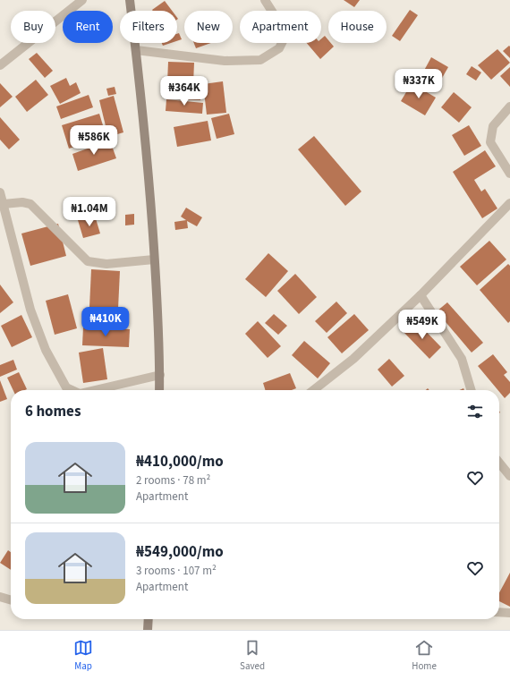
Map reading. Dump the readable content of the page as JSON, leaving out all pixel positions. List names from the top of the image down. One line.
{"page":{"chip":["Buy","Rent","Filters","New","Apartment","House"],"price":["₦337K","₦364K","₦586K","₦1.04M","₦410K","₦549K"],"heading":"6 homes","list":[{"name":"₦410,000/mo","note":"2 rooms · 78 m² · Apartment"},{"name":"₦549,000/mo","note":"3 rooms · 107 m² · Apartment"}],"tabs":["Map","Saved","Home"]}}
